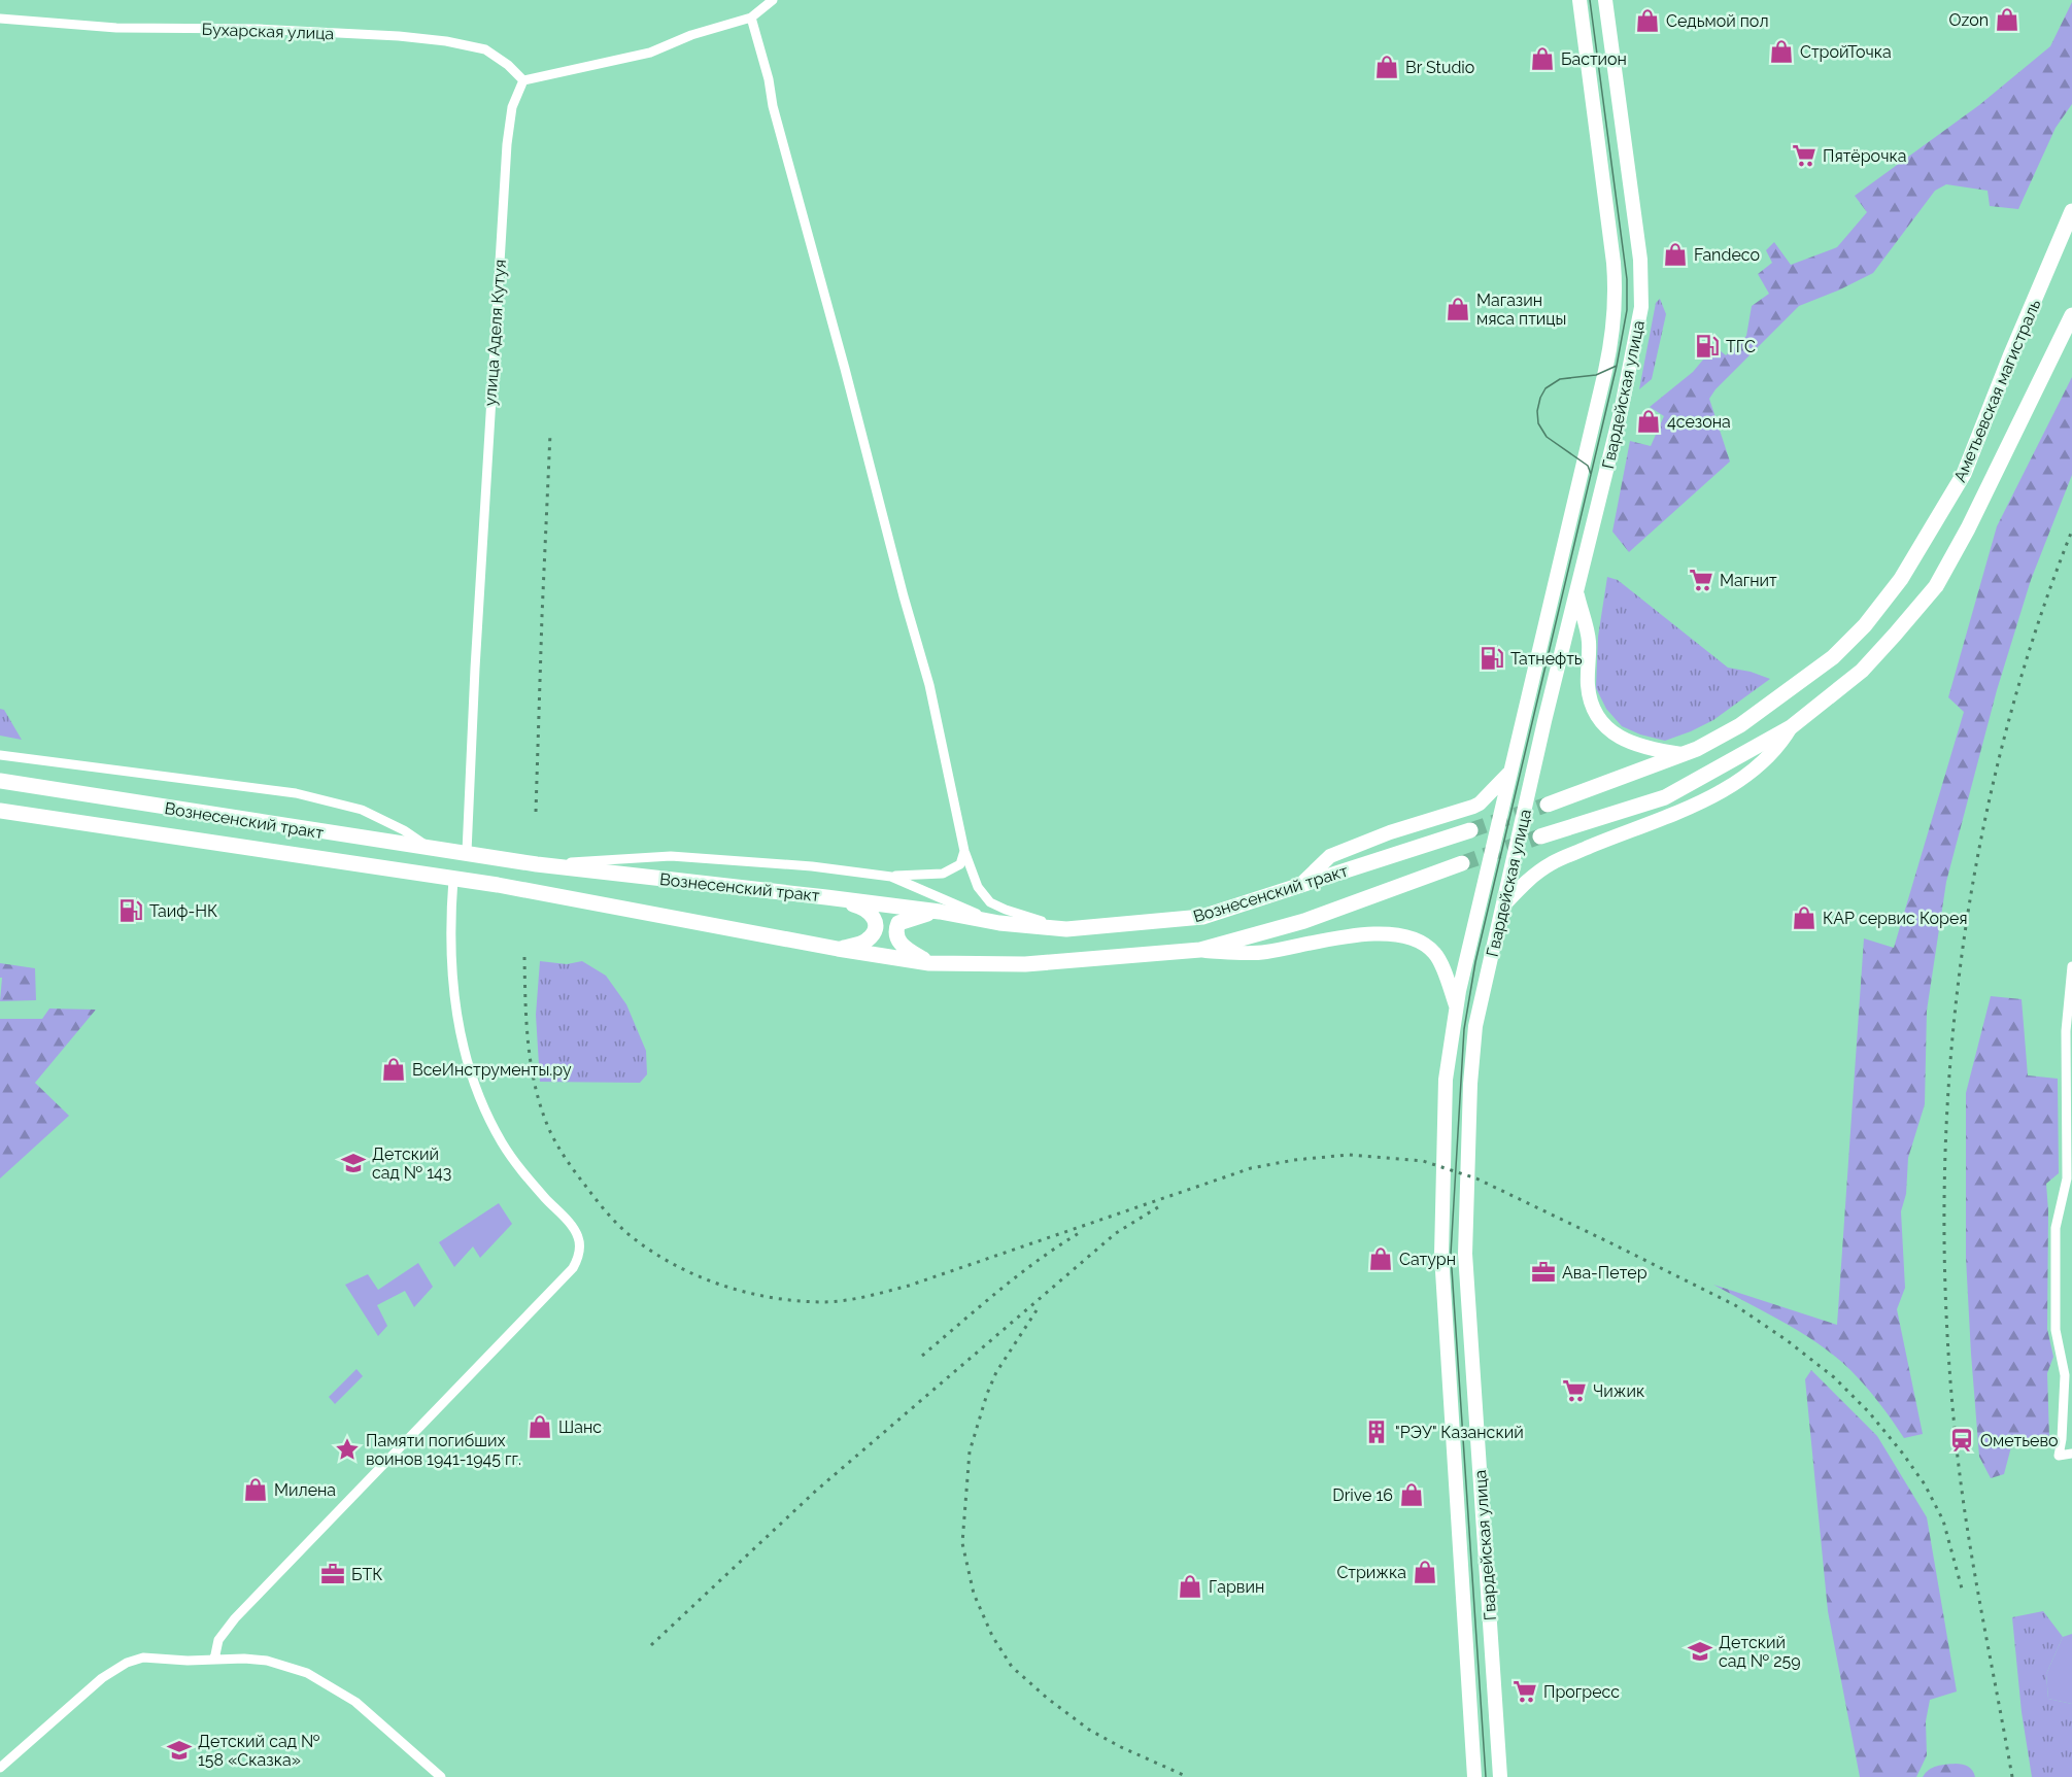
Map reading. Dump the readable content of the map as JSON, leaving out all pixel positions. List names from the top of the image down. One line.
{"streets":{"main road":["Аметьевская магистраль","Гвардейская улица","Вознесенский тракт"],"street":["Бухарская улица","улица Аделя Кутуя"]},"crossings":[["Бухарская улица","улица Аделя Кутуя"],["улица Аделя Кутуя","Вознесенский тракт"]],"places":{"shop":["Ozon","Седьмой пол","СтройТочка","Бастион","Br Studio","Fandeco","Магазин мяса птицы","4сезона","КАР сервис Корея","ВсеИнструменты.ру","Сатурн","Шанс","Милена","Drive 16","Стрижка","Гарвин"],"supermarket":["Пятёрочка","Магнит","Чижик","Прогресс"],"fuel station":["ТГС","Татнефть","Таиф-НК"],"school or university":["Детский сад № 143","Детский сад № 259","Детский сад № 158 «Сказка»"],"office":["Ава-Петер","БТК"],"building":["\"РЭУ\" Казанский"],"station":["Ометьево"],"place":["Памяти погибших воинов 1941-1945 гг."]}}
